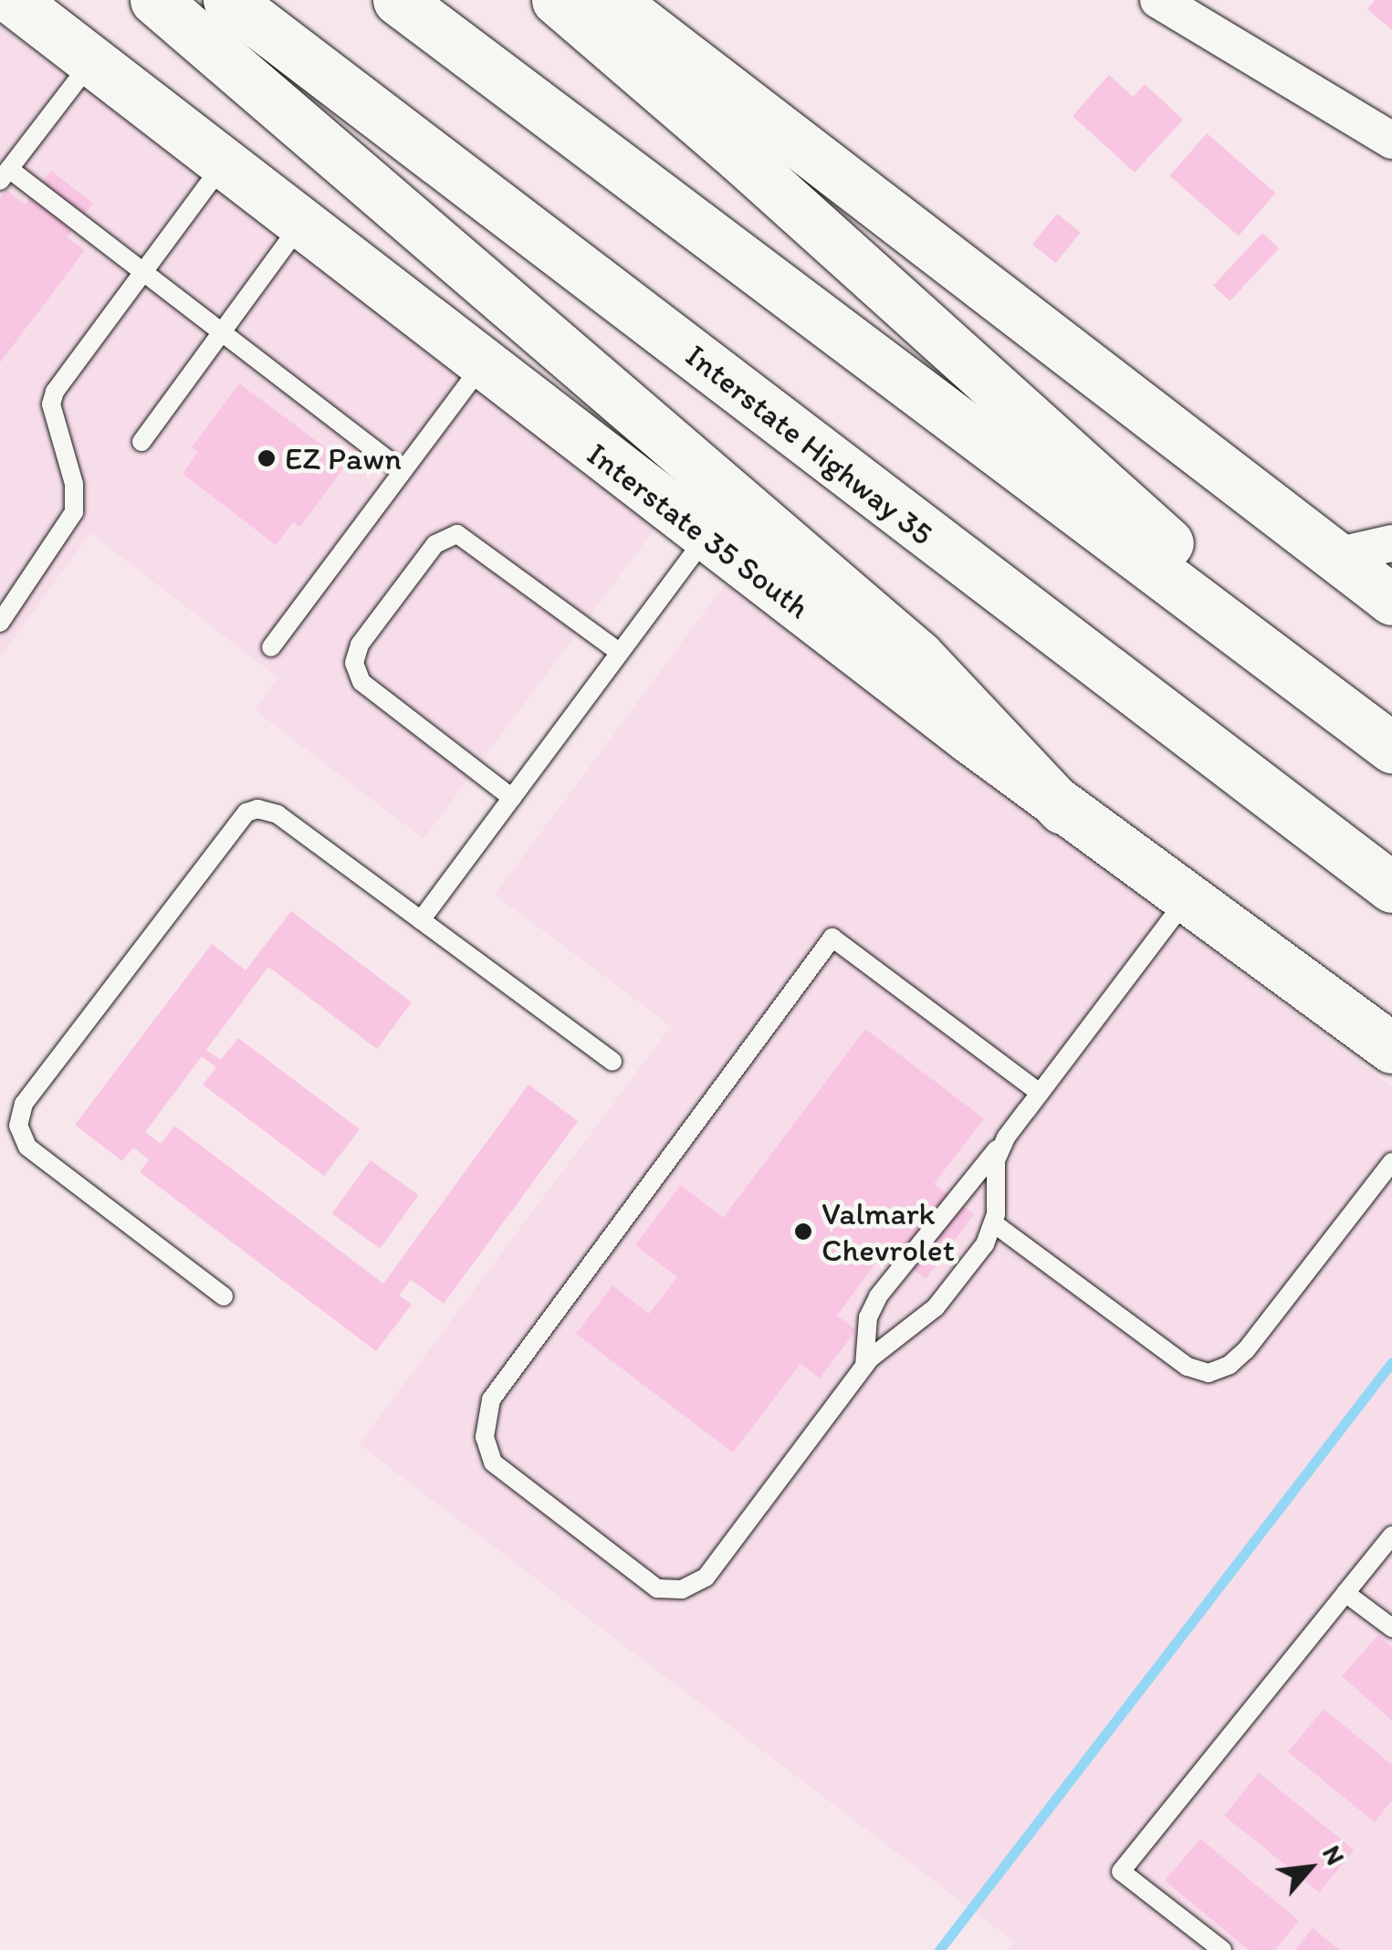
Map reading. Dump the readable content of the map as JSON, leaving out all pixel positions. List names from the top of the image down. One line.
{"streets":{"main road":["Interstate Highway 35","Interstate 35 South"]},"places":["EZ Pawn","Valmark Chevrolet"],"north":"top right"}
